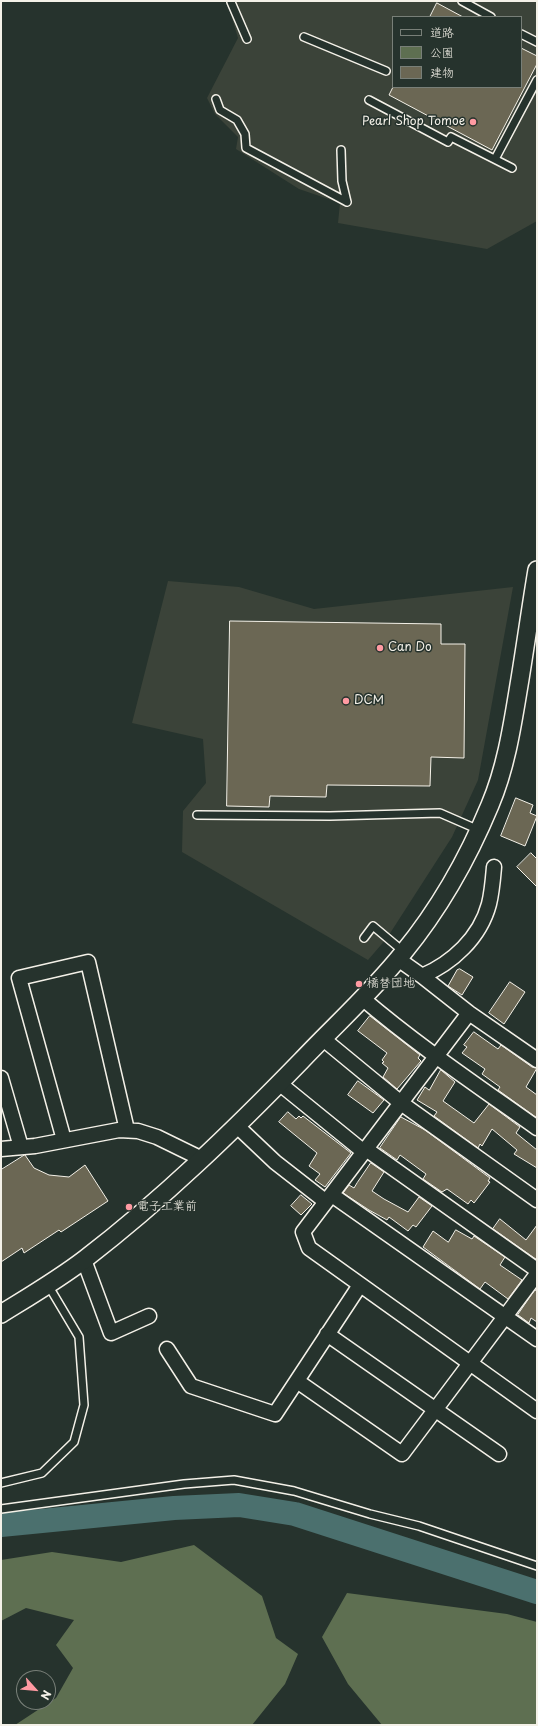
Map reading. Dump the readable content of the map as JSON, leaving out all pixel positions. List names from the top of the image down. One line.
{"places":["Pearl Shop Tomoe","Can Do","DCM","橋替団地","電子工業前"],"legend":["道路","公園","建物"],"north":"bottom right"}
